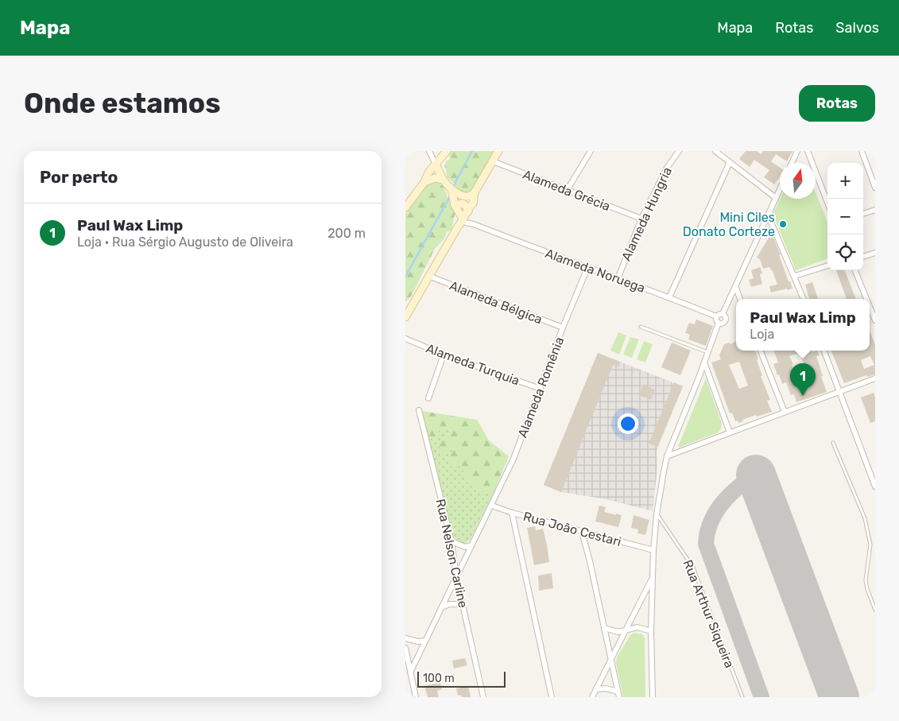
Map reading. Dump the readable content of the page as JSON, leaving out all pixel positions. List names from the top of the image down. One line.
{"streets":{"street":["Alameda Grécia","Alameda Hungria","Alameda Noruega","Alameda Bélgica","Alameda Turquia","Alameda Romênia","Rua João Cestari","Rua Nelson Carline"],"lane":["Rua Arthur Siqueira"]},"crossings":[["Alameda Grécia","Alameda Hungria"],["Alameda Hungria","Alameda Noruega"],["Alameda Noruega","Alameda Romênia"],["Alameda Bélgica","Alameda Romênia"],["Alameda Turquia","Alameda Romênia"],["Alameda Romênia","Rua João Cestari"],["Alameda Romênia","Rua Nelson Carline"]],"places":["Mini Ciles Donato Corteze"],"scale_bar":"100 m","north":"top","page":{"header":"Mapa","nav":["Mapa","Rotas","Salvos"],"buttons":"Rotas","title":"Onde estamos","heading":"Por perto","map_buttons":["+","−"],"list":[{"mark":"1","name":"Paul Wax Limp","note":"Loja · Rua Sérgio Augusto de Oliveira","value":"200 m"}],"popup":["Paul Wax Limp","Loja"],"pins":"1","scale":"100 m"}}
